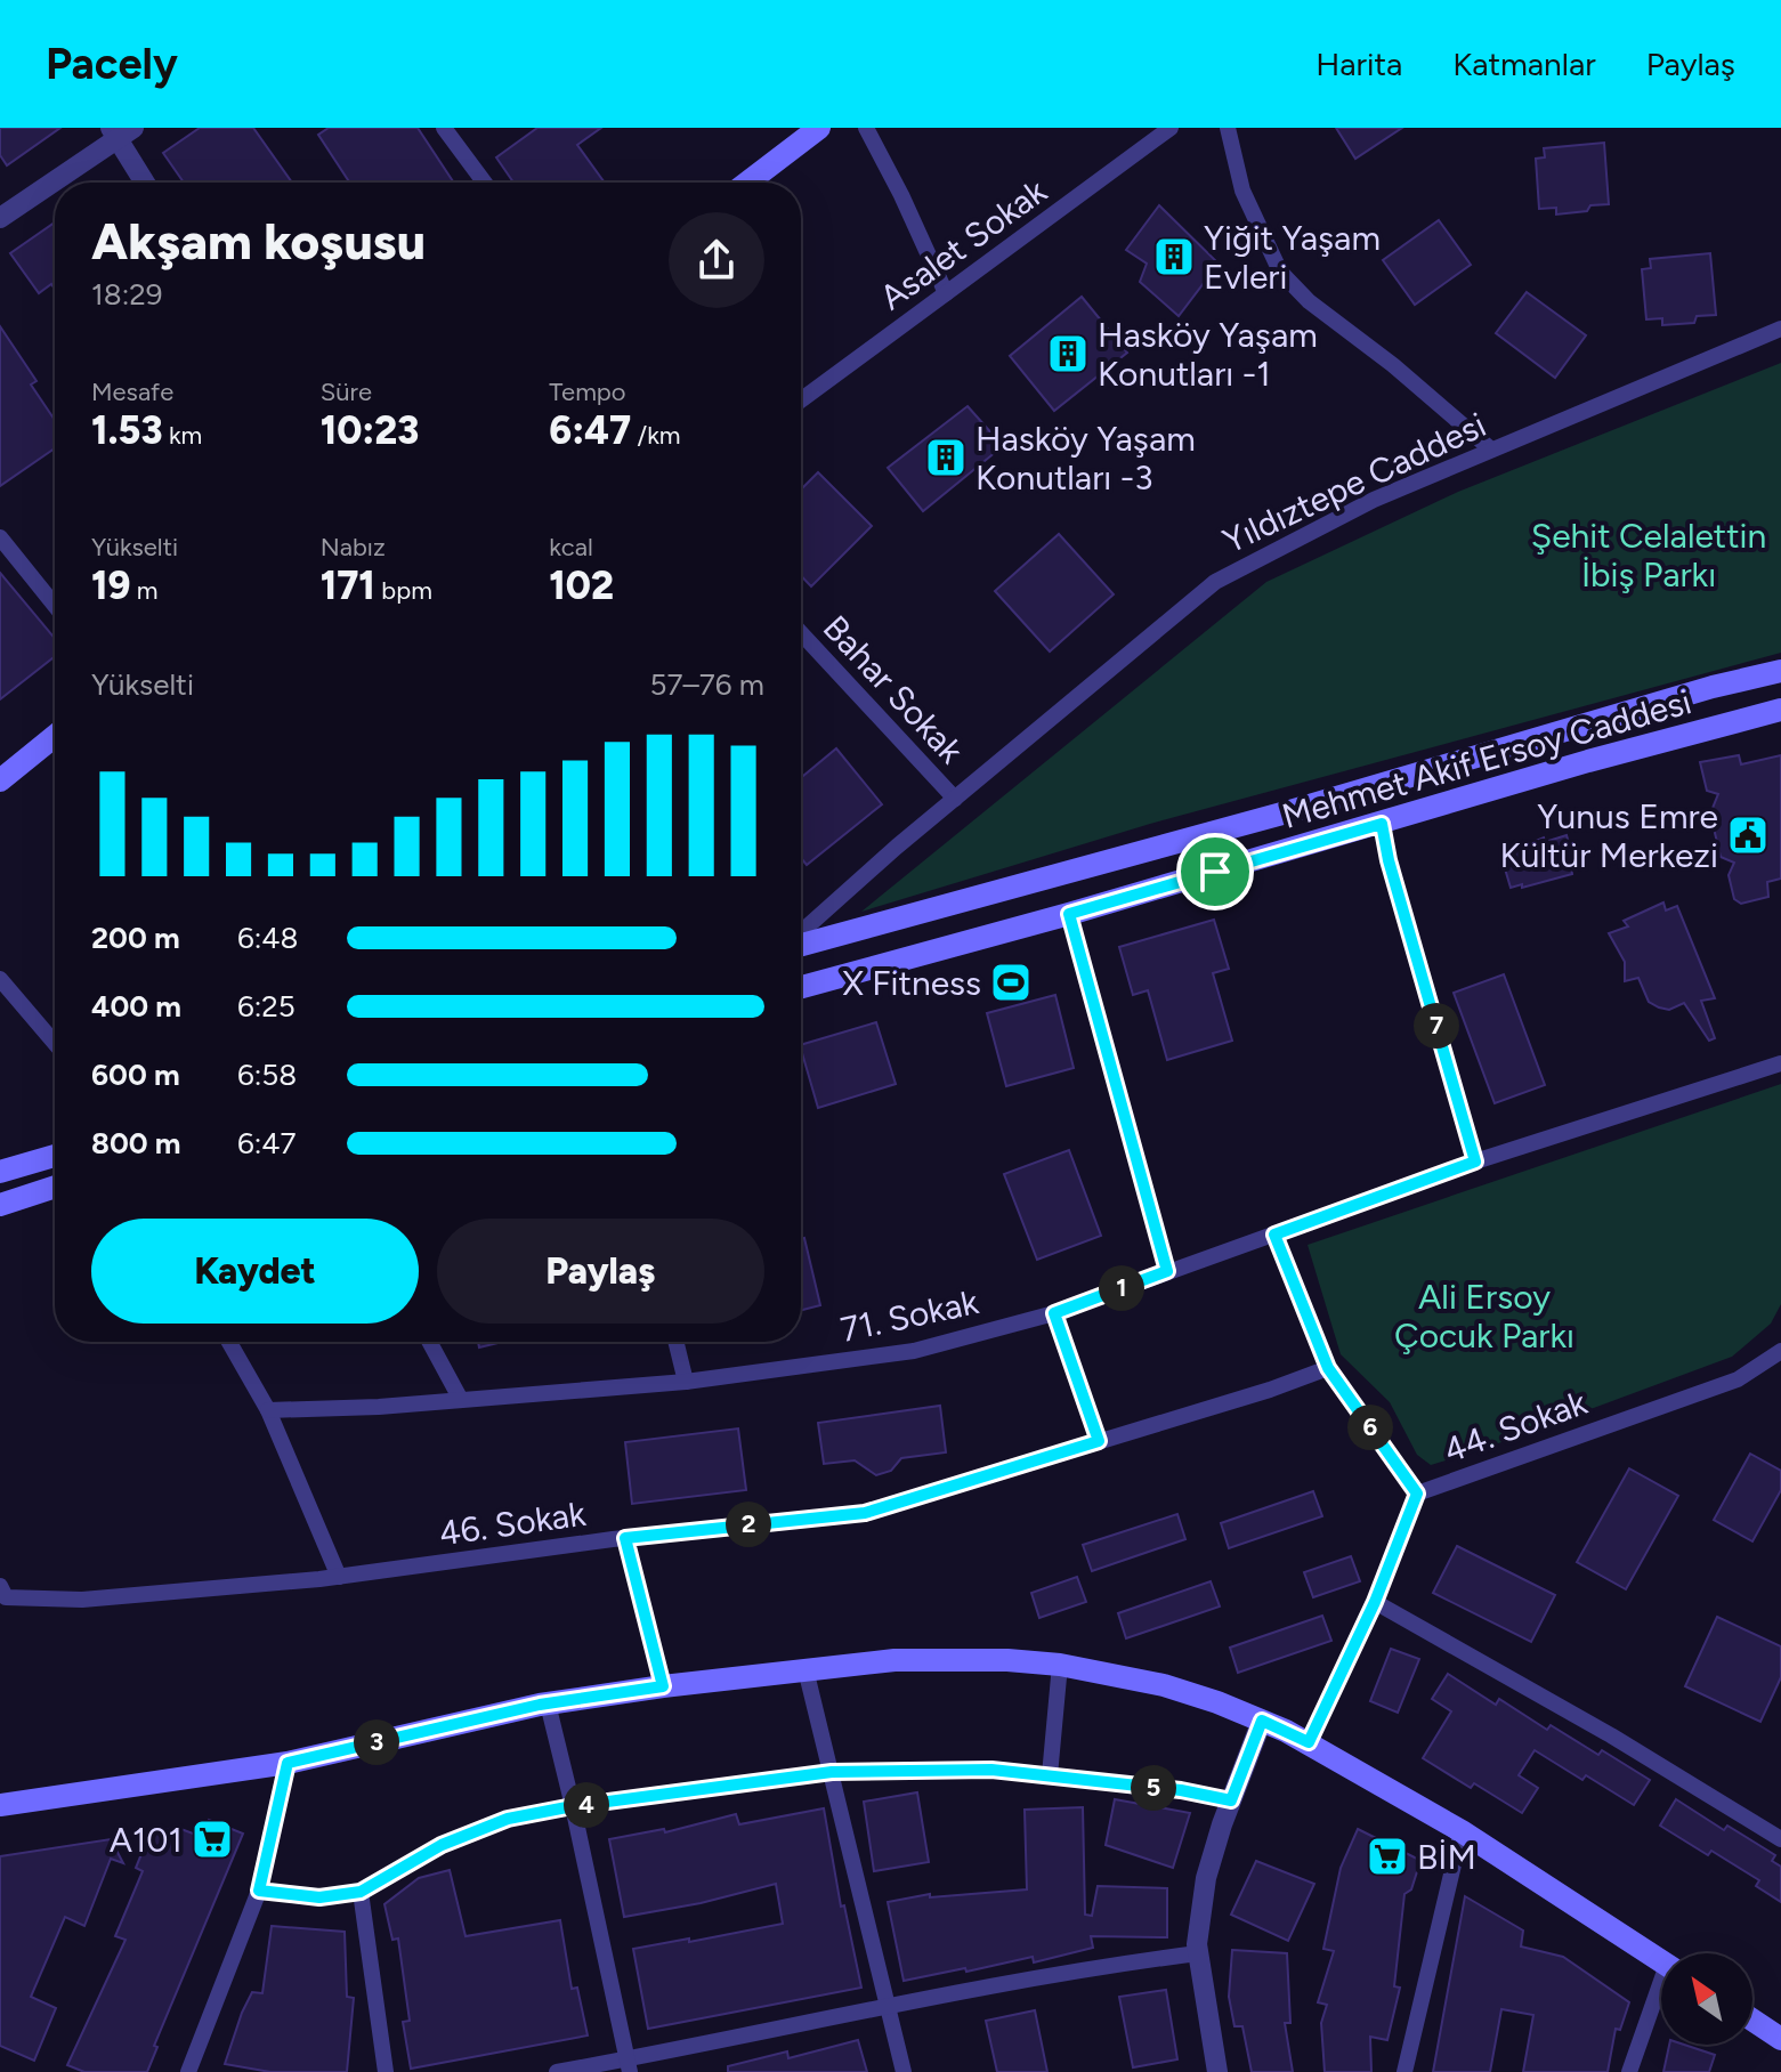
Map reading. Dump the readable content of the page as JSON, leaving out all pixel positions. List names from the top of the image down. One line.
{"streets":{"main road":["Mehmet Akif Ersoy Caddesi"],"street":["Asalet Sokak","Yıldıztepe Caddesi","Bahar Sokak","71. Sokak","44. Sokak","46. Sokak"]},"crossings":[["Yıldıztepe Caddesi","Bahar Sokak"]],"parks":["Şehit Celalettin İbiş Parkı","Ali Ersoy Çocuk Parkı"],"places":{"building":["Yiğit Yaşam Evleri","Hasköy Yaşam Konutları -1","Hasköy Yaşam Konutları -3"],"public building":["Yunus Emre Kültür Merkezi"],"sports":["X Fitness"],"supermarket":["A101","BİM"]},"north":"top left","page":{"header":"Pacely","nav":["Harita","Katmanlar","Paylaş"],"heading":["Akşam koşusu","18:29"],"stats":[["Mesafe","1.53 km"],["Süre","10:23"],["Tempo","6:47 /km"],["Yükselti","19 m"],["Nabız","171 bpm"],["kcal","102"]],"chart":["Yükselti","57–76 m"],"list":[{"name":"200 m","note":"6:48"},{"name":"400 m","note":"6:25"},{"name":"600 m","note":"6:58"},{"name":"800 m","note":"6:47"}],"pins":["7","1","6","2","3","5","4"],"buttons":["Kaydet","Paylaş"]}}
